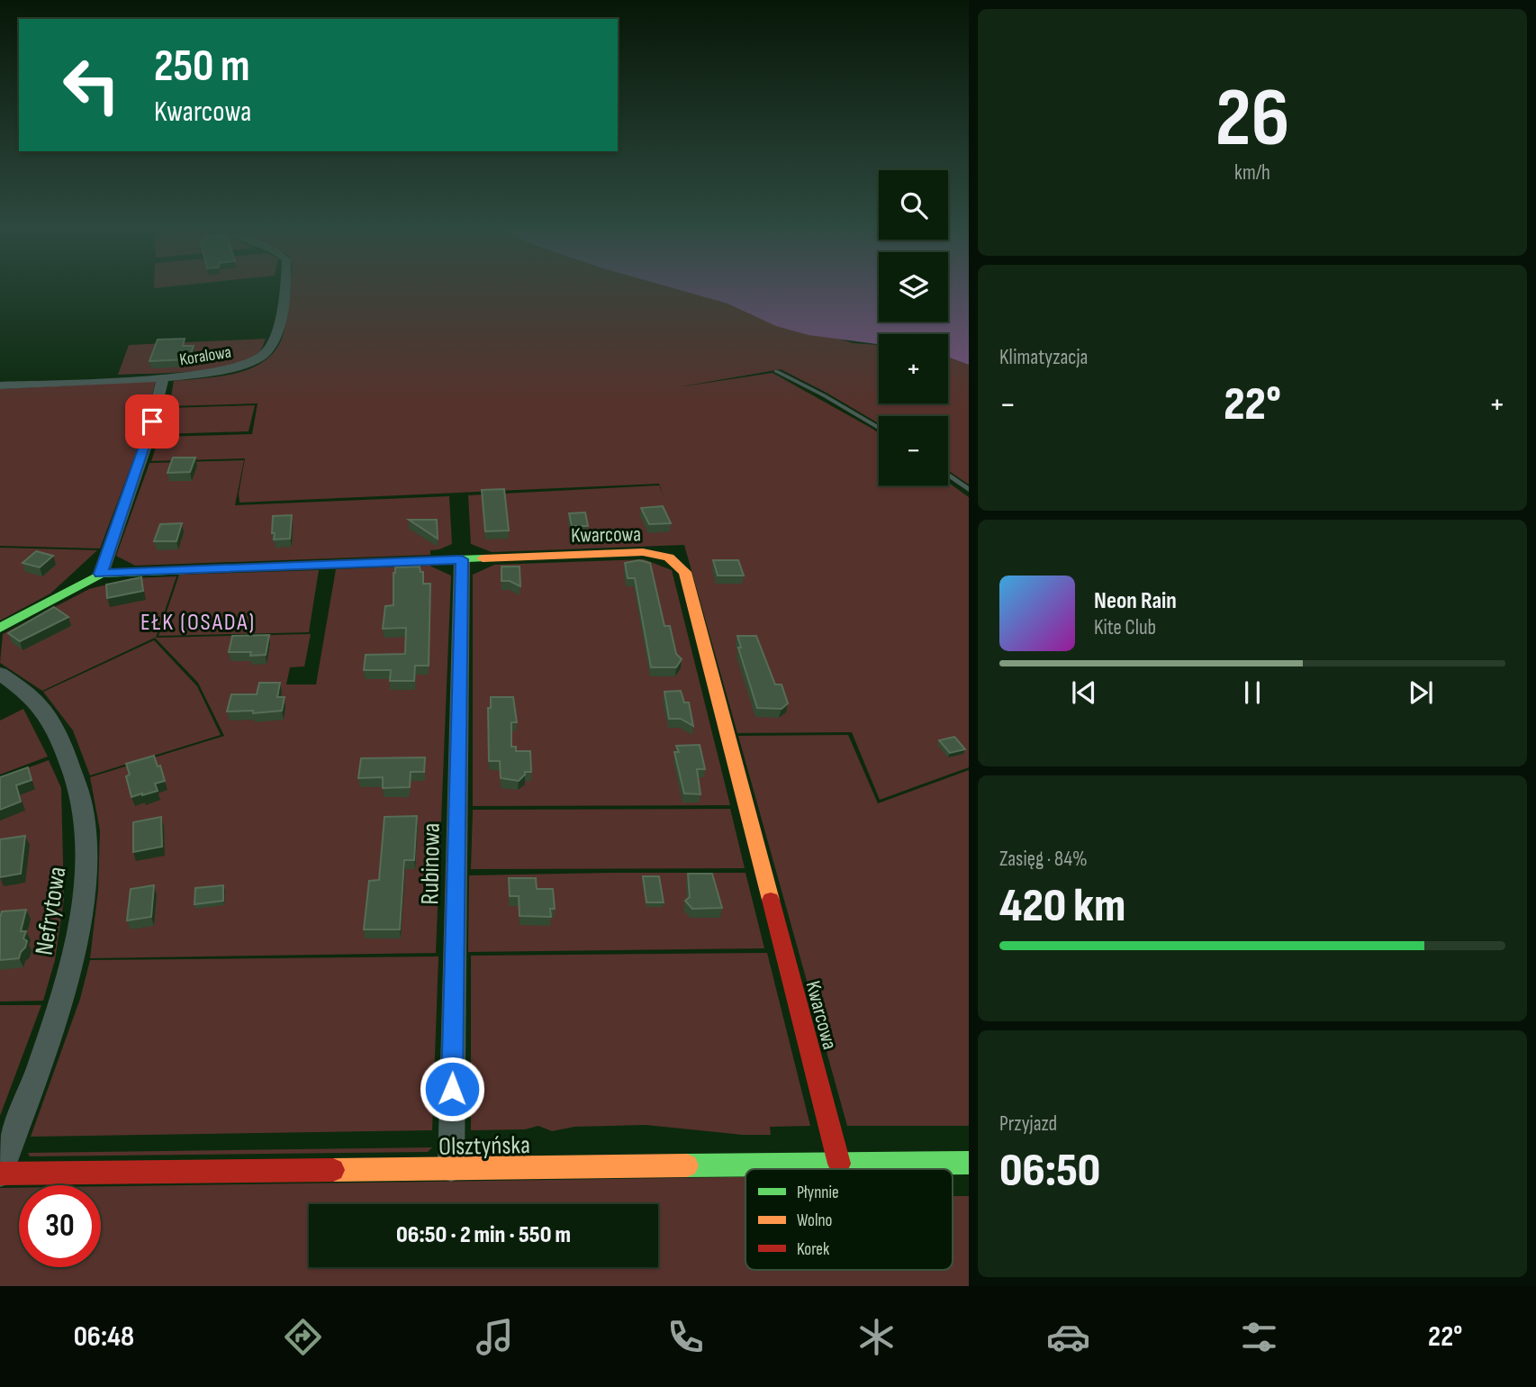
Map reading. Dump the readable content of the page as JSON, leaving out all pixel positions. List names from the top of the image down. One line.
{"streets":{"street":["Koralowa","Kwarcowa","Rubinowa","Nefrytowa","Olsztyńska"]},"crossings":[["Kwarcowa","Rubinowa"],["Kwarcowa","Olsztyńska"],["Rubinowa","Olsztyńska"],["Nefrytowa","Olsztyńska"]],"districts":["EŁK (OSADA)"],"legend":["Płynnie","Wolno","Korek"],"page":{"tile":[["26","km/h"],"Klimatyzacja",["Zasięg · 84%","420 km"],["Przyjazd","06:50"]],"turn":["250 m","Kwarcowa"],"map_buttons":["+","−"],"heat":["−","22°","+"],"song":["Neon Rain","Kite Club"],"limit":"30","trip":"06:50 · 2 min · 550 m","tabs":["06:48","22°"]}}
